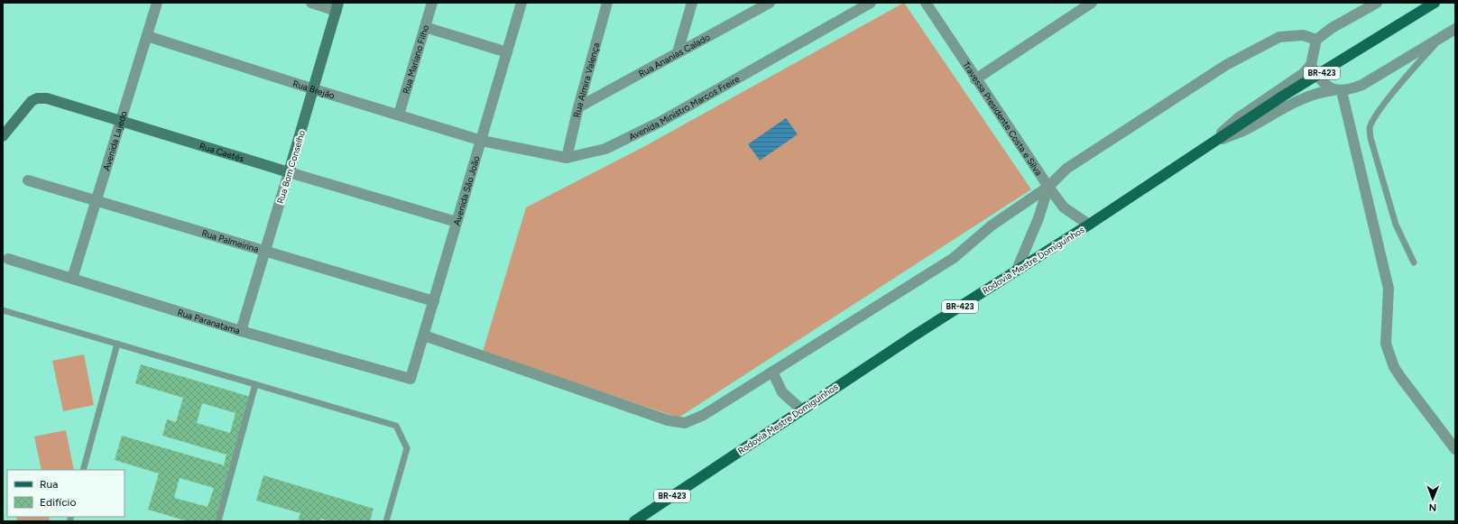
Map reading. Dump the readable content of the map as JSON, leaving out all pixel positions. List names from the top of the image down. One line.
{"streets":{"main road":["BR-423","Rodovia Mestre Domiguinhos"],"street":["Rua Ananias Calado","Rua Mariano Filho","Rua Almira Valença","Rua Brejão","Avenida Ministro Marcos Freire","Travessa Presidente Costa e Silva","Avenida Lajedo","Rua Caetés","Rua Bom Conselho","Avenida São João","Rua Palmeirina","Rua Paranatama"]},"crossings":[["Rua Ananias Calado","Rua Almira Valença"],["Rua Mariano Filho","Rua Brejão"],["Rua Almira Valença","Avenida Ministro Marcos Freire"],["Rua Brejão","Avenida Ministro Marcos Freire"],["Rua Brejão","Avenida Lajedo"],["Rua Brejão","Rua Bom Conselho"],["Rua Brejão","Avenida São João"],["Avenida Ministro Marcos Freire","Avenida São João"],["Travessa Presidente Costa e Silva","Rodovia Mestre Domiguinhos"],["Avenida Lajedo","Rua Caetés"],["Avenida Lajedo","Rua Palmeirina"],["Avenida Lajedo","Rua Paranatama"],["Rua Caetés","Rua Bom Conselho"],["Rua Caetés","Avenida São João"],["Rua Bom Conselho","Rua Palmeirina"],["Rua Bom Conselho","Rua Paranatama"],["Avenida São João","Rua Palmeirina"],["Avenida São João","Rua Paranatama"]],"legend":["Rua","Edifício"],"north":"bottom"}
